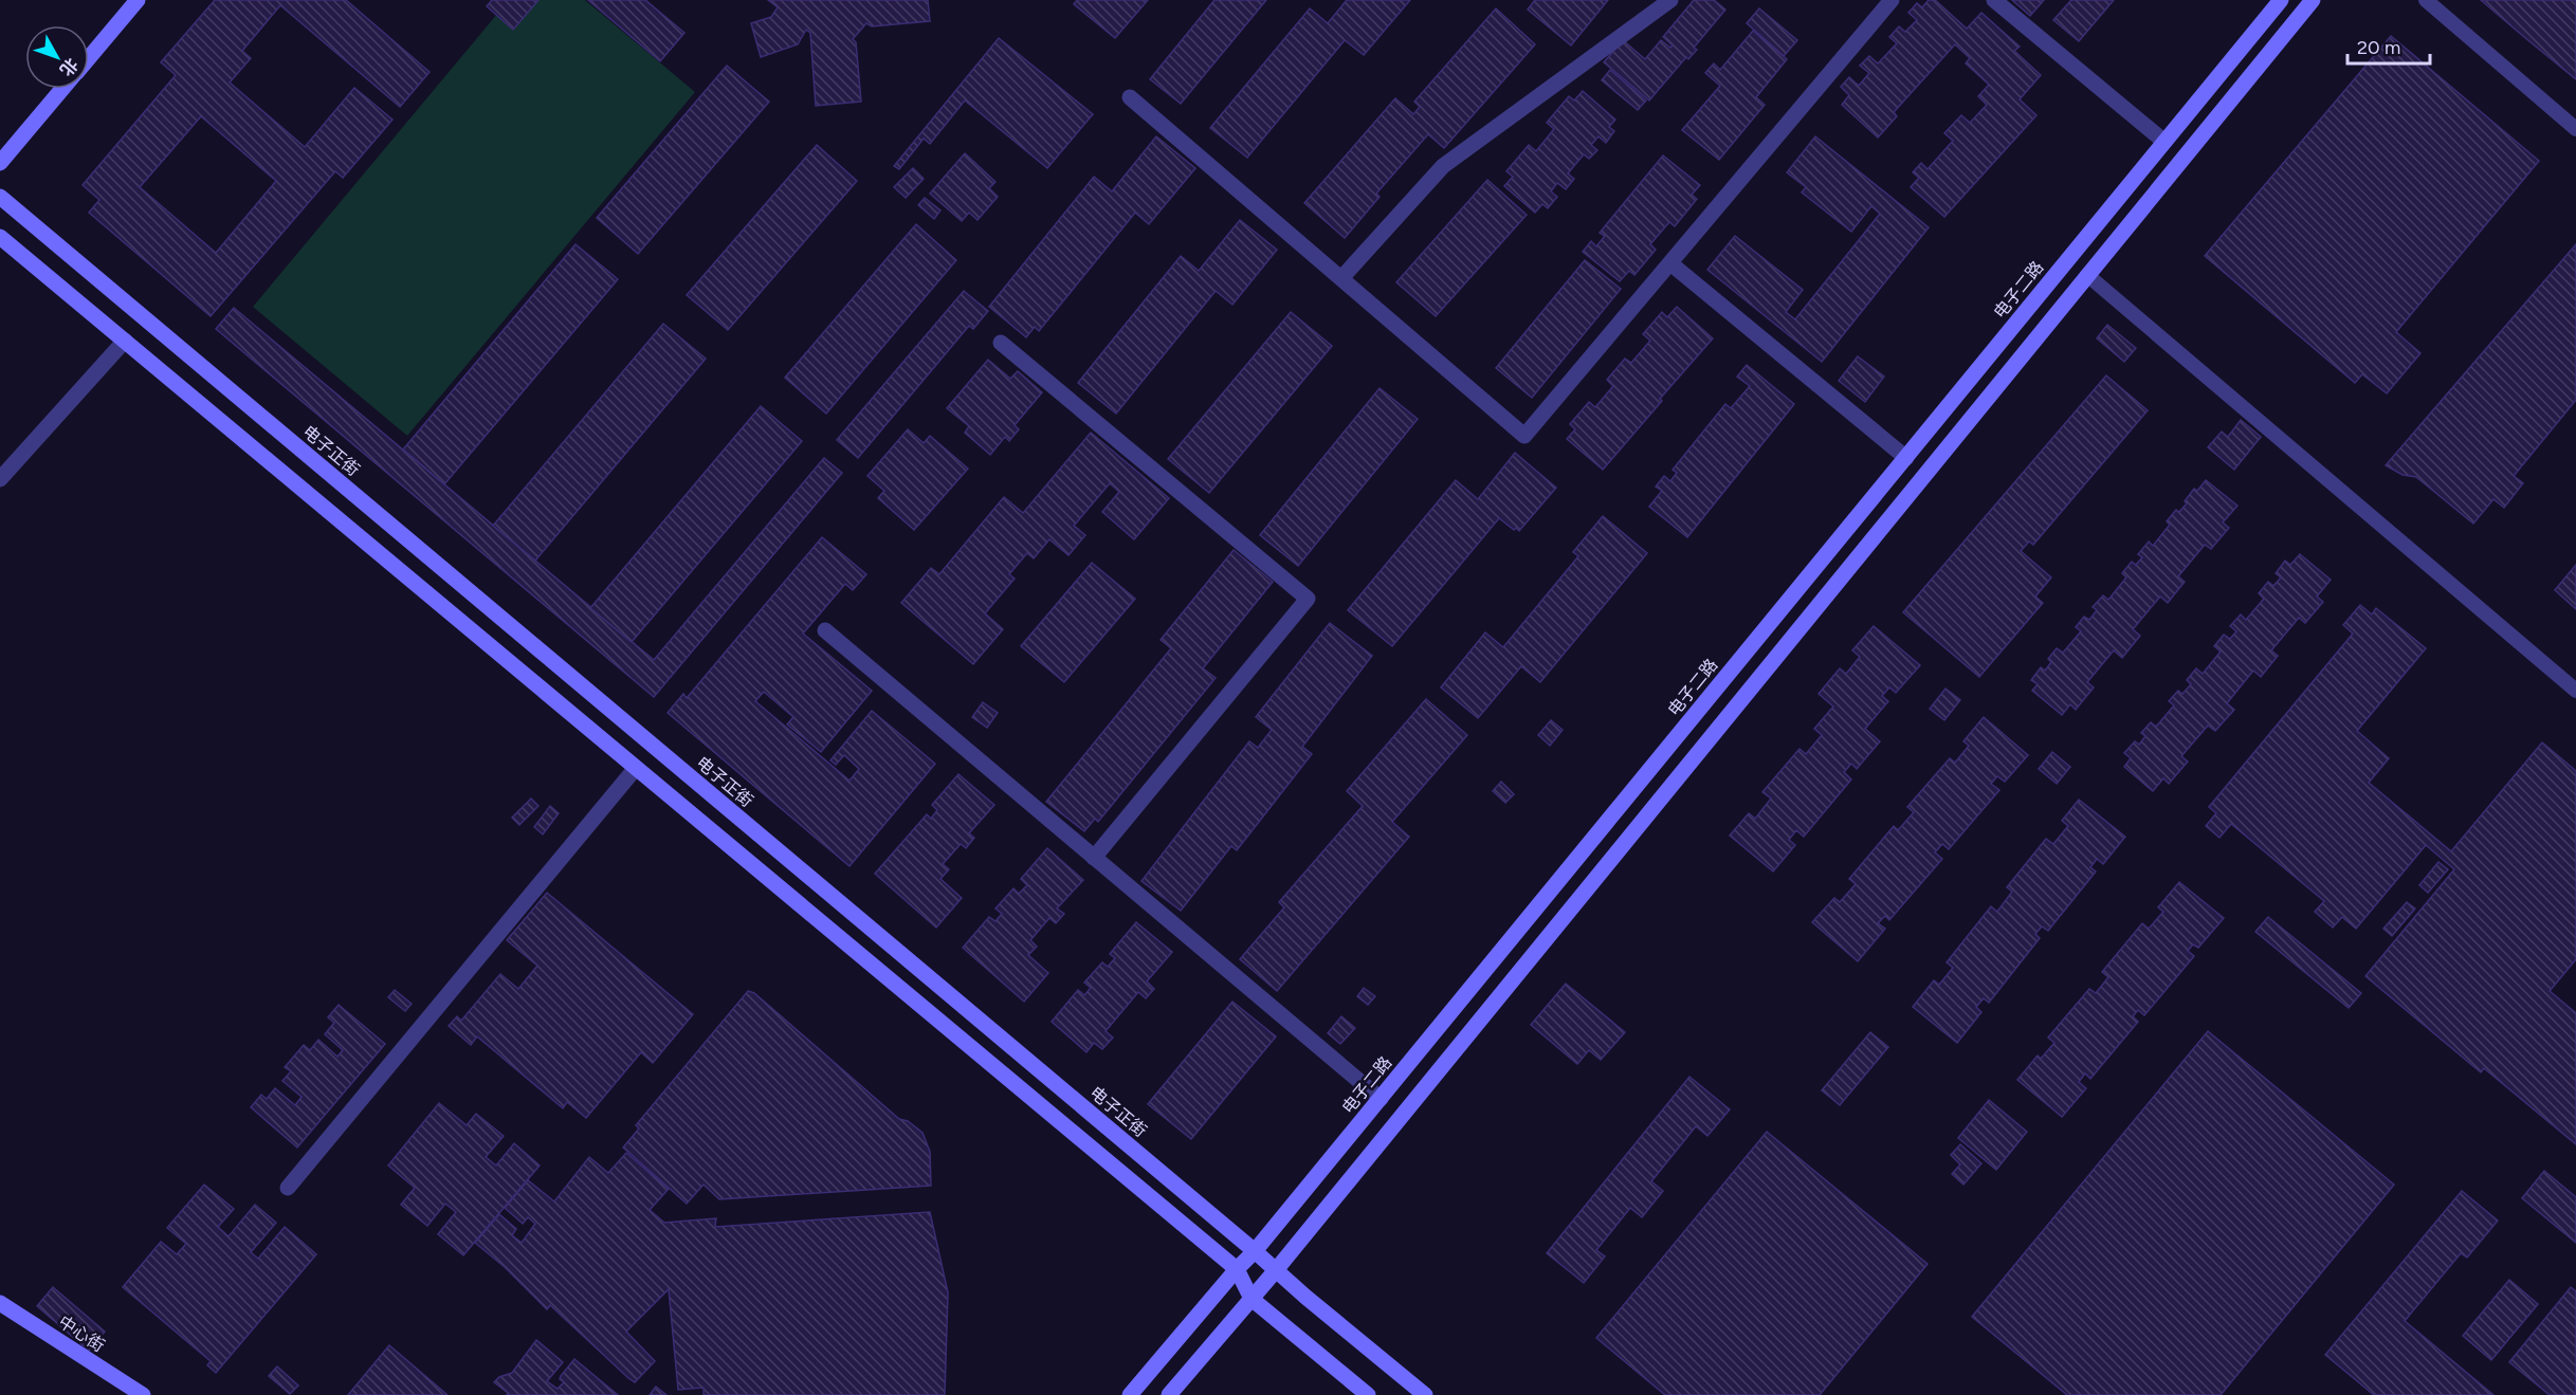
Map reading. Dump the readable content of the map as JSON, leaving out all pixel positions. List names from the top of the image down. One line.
{"streets":{"main road":["电子二路","电子正街","中心街"]},"crossings":[["电子二路","电子正街"]],"scale_bar":"20 m","north":"bottom right"}
